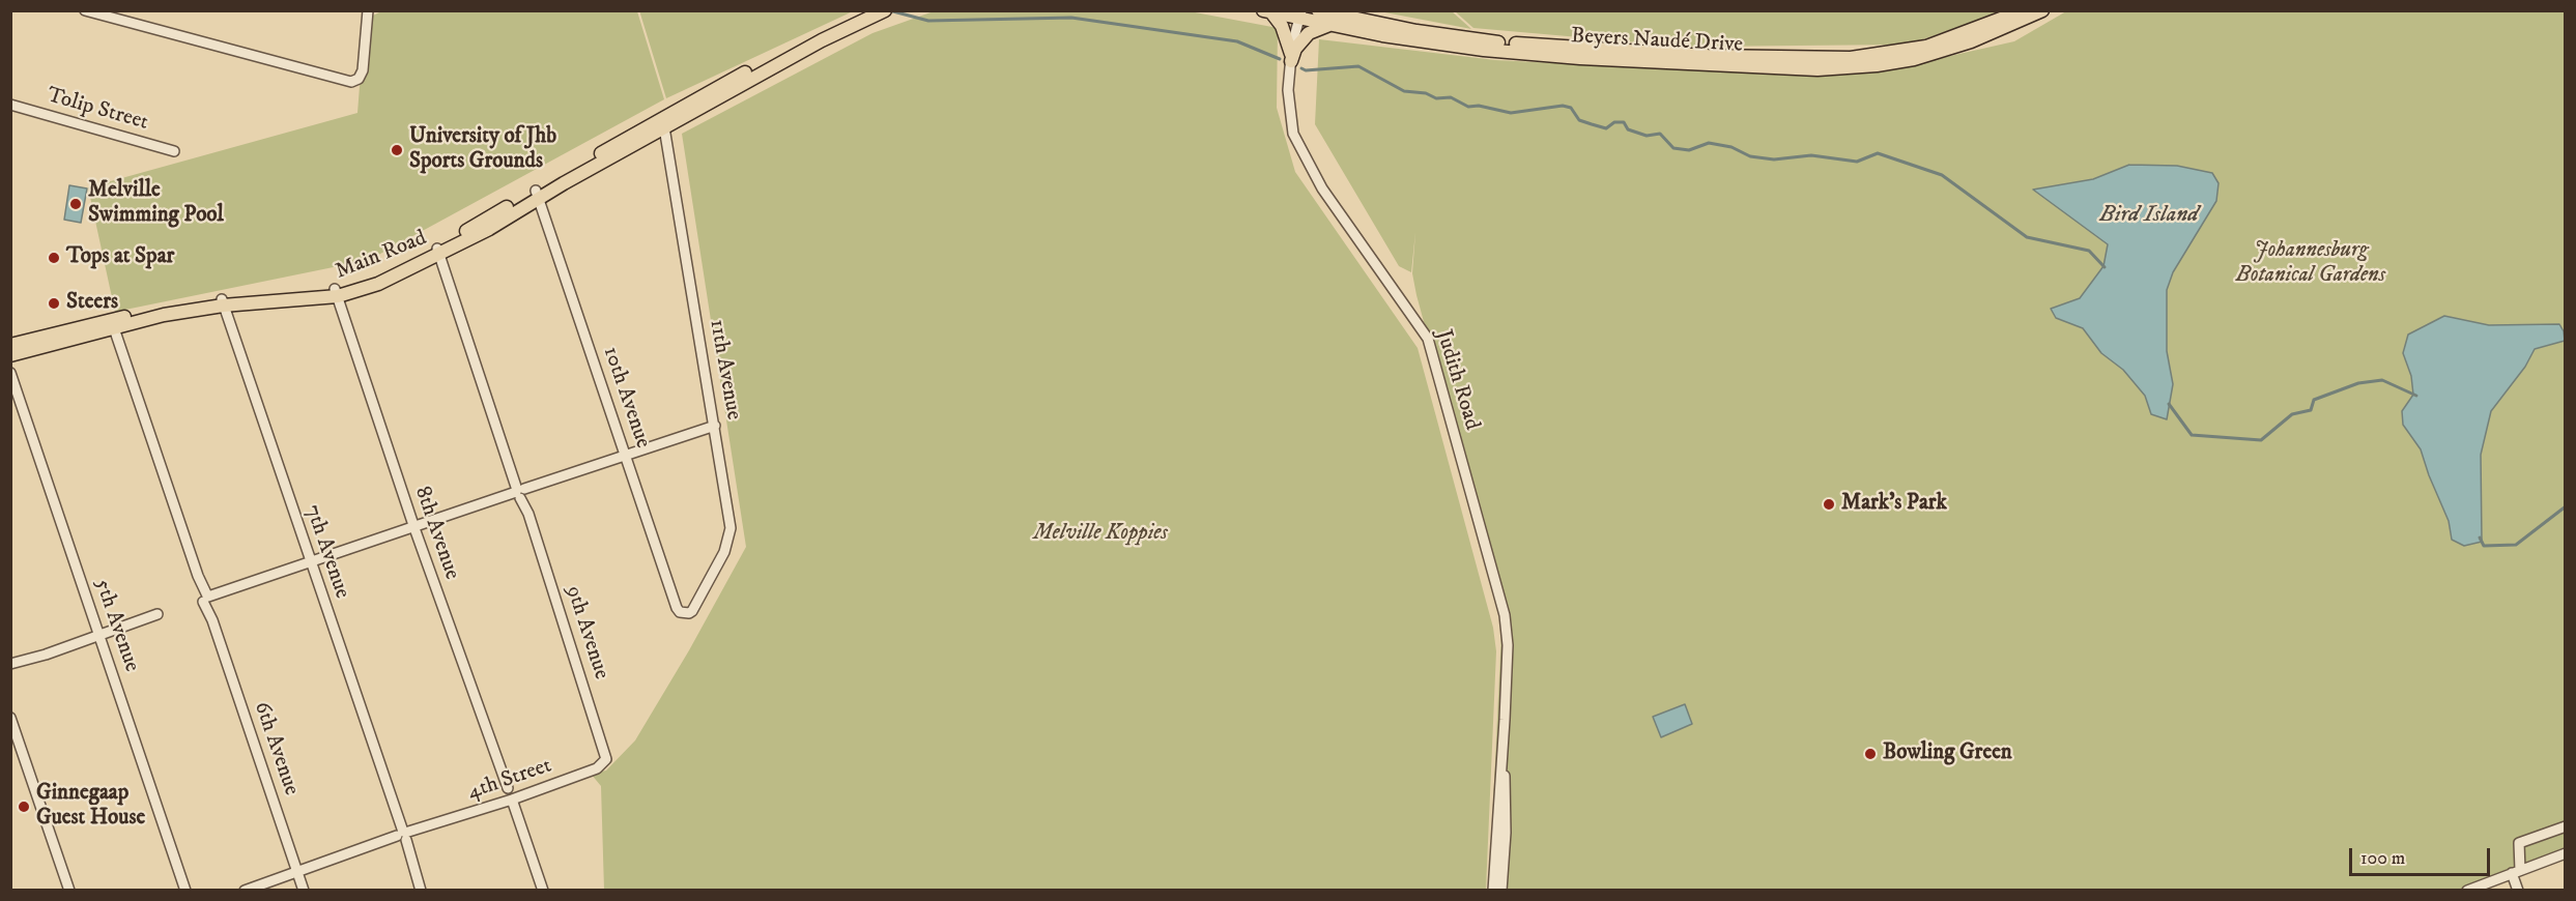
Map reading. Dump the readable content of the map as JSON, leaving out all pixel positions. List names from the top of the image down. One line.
{"streets":{"main road":["Beyers Naudé Drive","Main Road"],"street":["Tolip Street","11th Avenue","Judith Road","10th Avenue","8th Avenue","7th Avenue","5th Avenue","9th Avenue","6th Avenue","4th Street"]},"crossings":[["Beyers Naudé Drive","Judith Road"],["Main Road","11th Avenue"],["Main Road","10th Avenue"],["Main Road","8th Avenue"],["Main Road","7th Avenue"],["Main Road","9th Avenue"],["Main Road","6th Avenue"],["11th Avenue","10th Avenue"],["7th Avenue","4th Street"],["9th Avenue","4th Street"],["6th Avenue","4th Street"]],"water":["Bird Island"],"parks":["Johannesburg Botanical Gardens","Melville Koppies"],"places":["University of Jhb Sports Grounds","Melville Swimming Pool","Tops at Spar","Steers","Mark's Park","Bowling Green","Ginnegaap Guest House"],"scale_bar":"100 m"}
